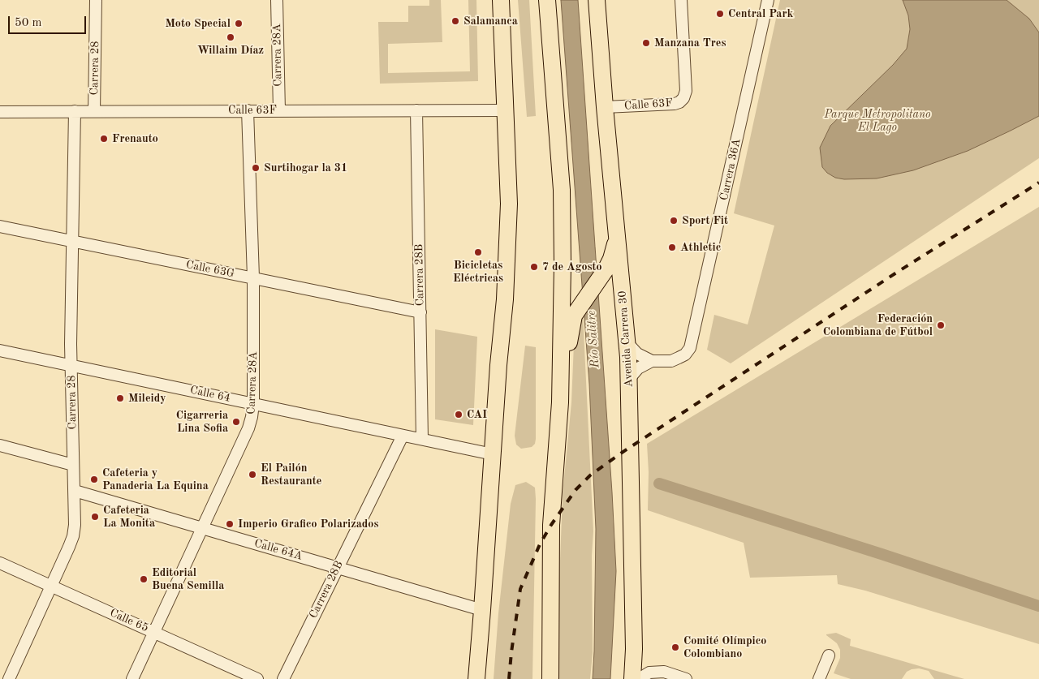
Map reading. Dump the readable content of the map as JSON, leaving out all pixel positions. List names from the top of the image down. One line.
{"streets":{"highway":["Avenida Carrera 30"],"street":["Carrera 28A","Carrera 28","Calle 63F","Carrera 36A","Calle 63G","Carrera 28B","Calle 64","Calle 64A","Calle 65"]},"crossings":[["Carrera 28A","Calle 63F"],["Carrera 28A","Calle 63G"],["Carrera 28A","Calle 64"],["Carrera 28A","Calle 64A"],["Carrera 28A","Calle 65"],["Carrera 28","Calle 63F"],["Carrera 28","Calle 63G"],["Carrera 28","Calle 64"],["Carrera 28","Calle 64A"],["Carrera 28","Calle 65"],["Calle 63F","Carrera 28B"],["Calle 63F","Avenida Carrera 30"],["Calle 63G","Carrera 28B"],["Carrera 28B","Calle 64"],["Carrera 28B","Calle 64A"]],"water":["Río Salitre"],"parks":["Parque Metropolitano El Lago"],"places":["Central Park","Salamanca","Moto Special","Willaim Díaz","Manzana Tres","Frenauto","Surtihogar la 31","Sport Fit","Athletic","Bicicletas Eléctricas","7 de Agosto","Federación Colombiana de Fútbol","Mileidy","CAI","Cigarreria Lina Sofia","El Pailón Restaurante","Cafeteria y Panaderia La Equina","Cafeteria La Monita","Imperio Grafico Polarizados","Editorial Buena Semilla","Comité Olímpico Colombiano"],"scale_bar":"50 m"}
